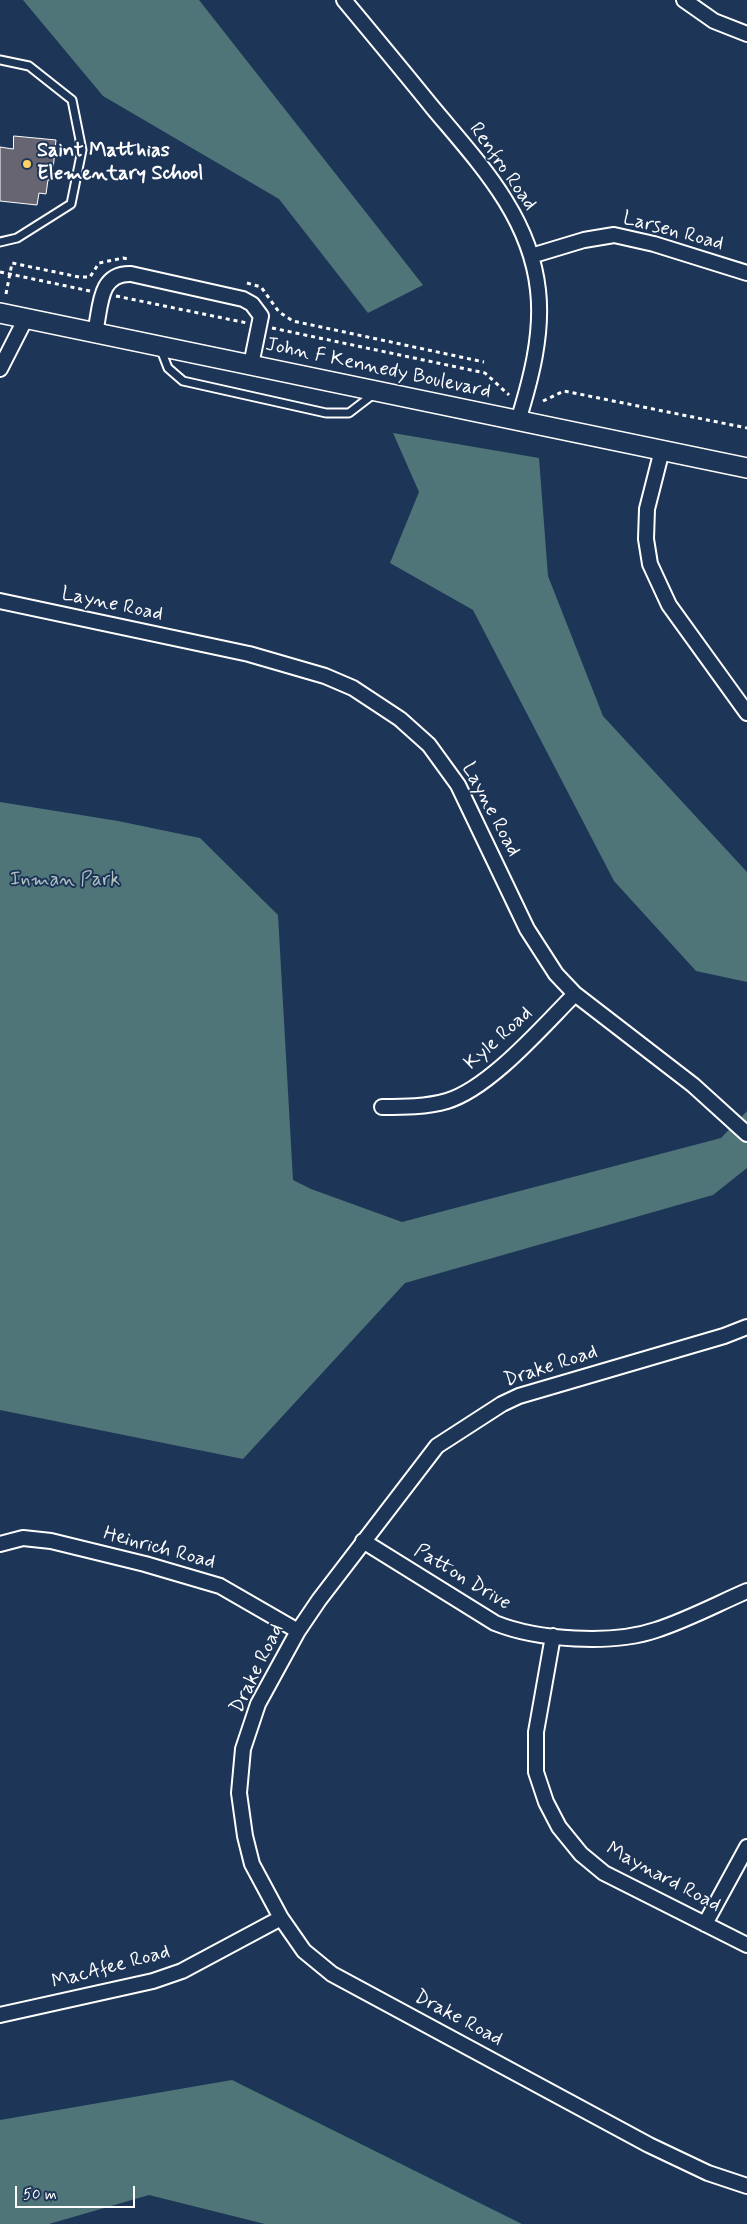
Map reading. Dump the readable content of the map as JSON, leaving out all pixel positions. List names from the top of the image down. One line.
{"streets":{"street":["Renfro Road","Larsen Road","John F Kennedy Boulevard","Layne Road","Kyle Road","Drake Road","Heinrich Road","Patton Drive","Maynard Road","MacAfee Road"]},"crossings":[["Renfro Road","Larsen Road"],["Renfro Road","John F Kennedy Boulevard"],["Layne Road","Kyle Road"],["Drake Road","Heinrich Road"],["Drake Road","Patton Drive"],["Drake Road","MacAfee Road"],["Patton Drive","Maynard Road"]],"parks":["Inman Park"],"places":["Saint Matthias Elementary School"],"scale_bar":"50 m"}
